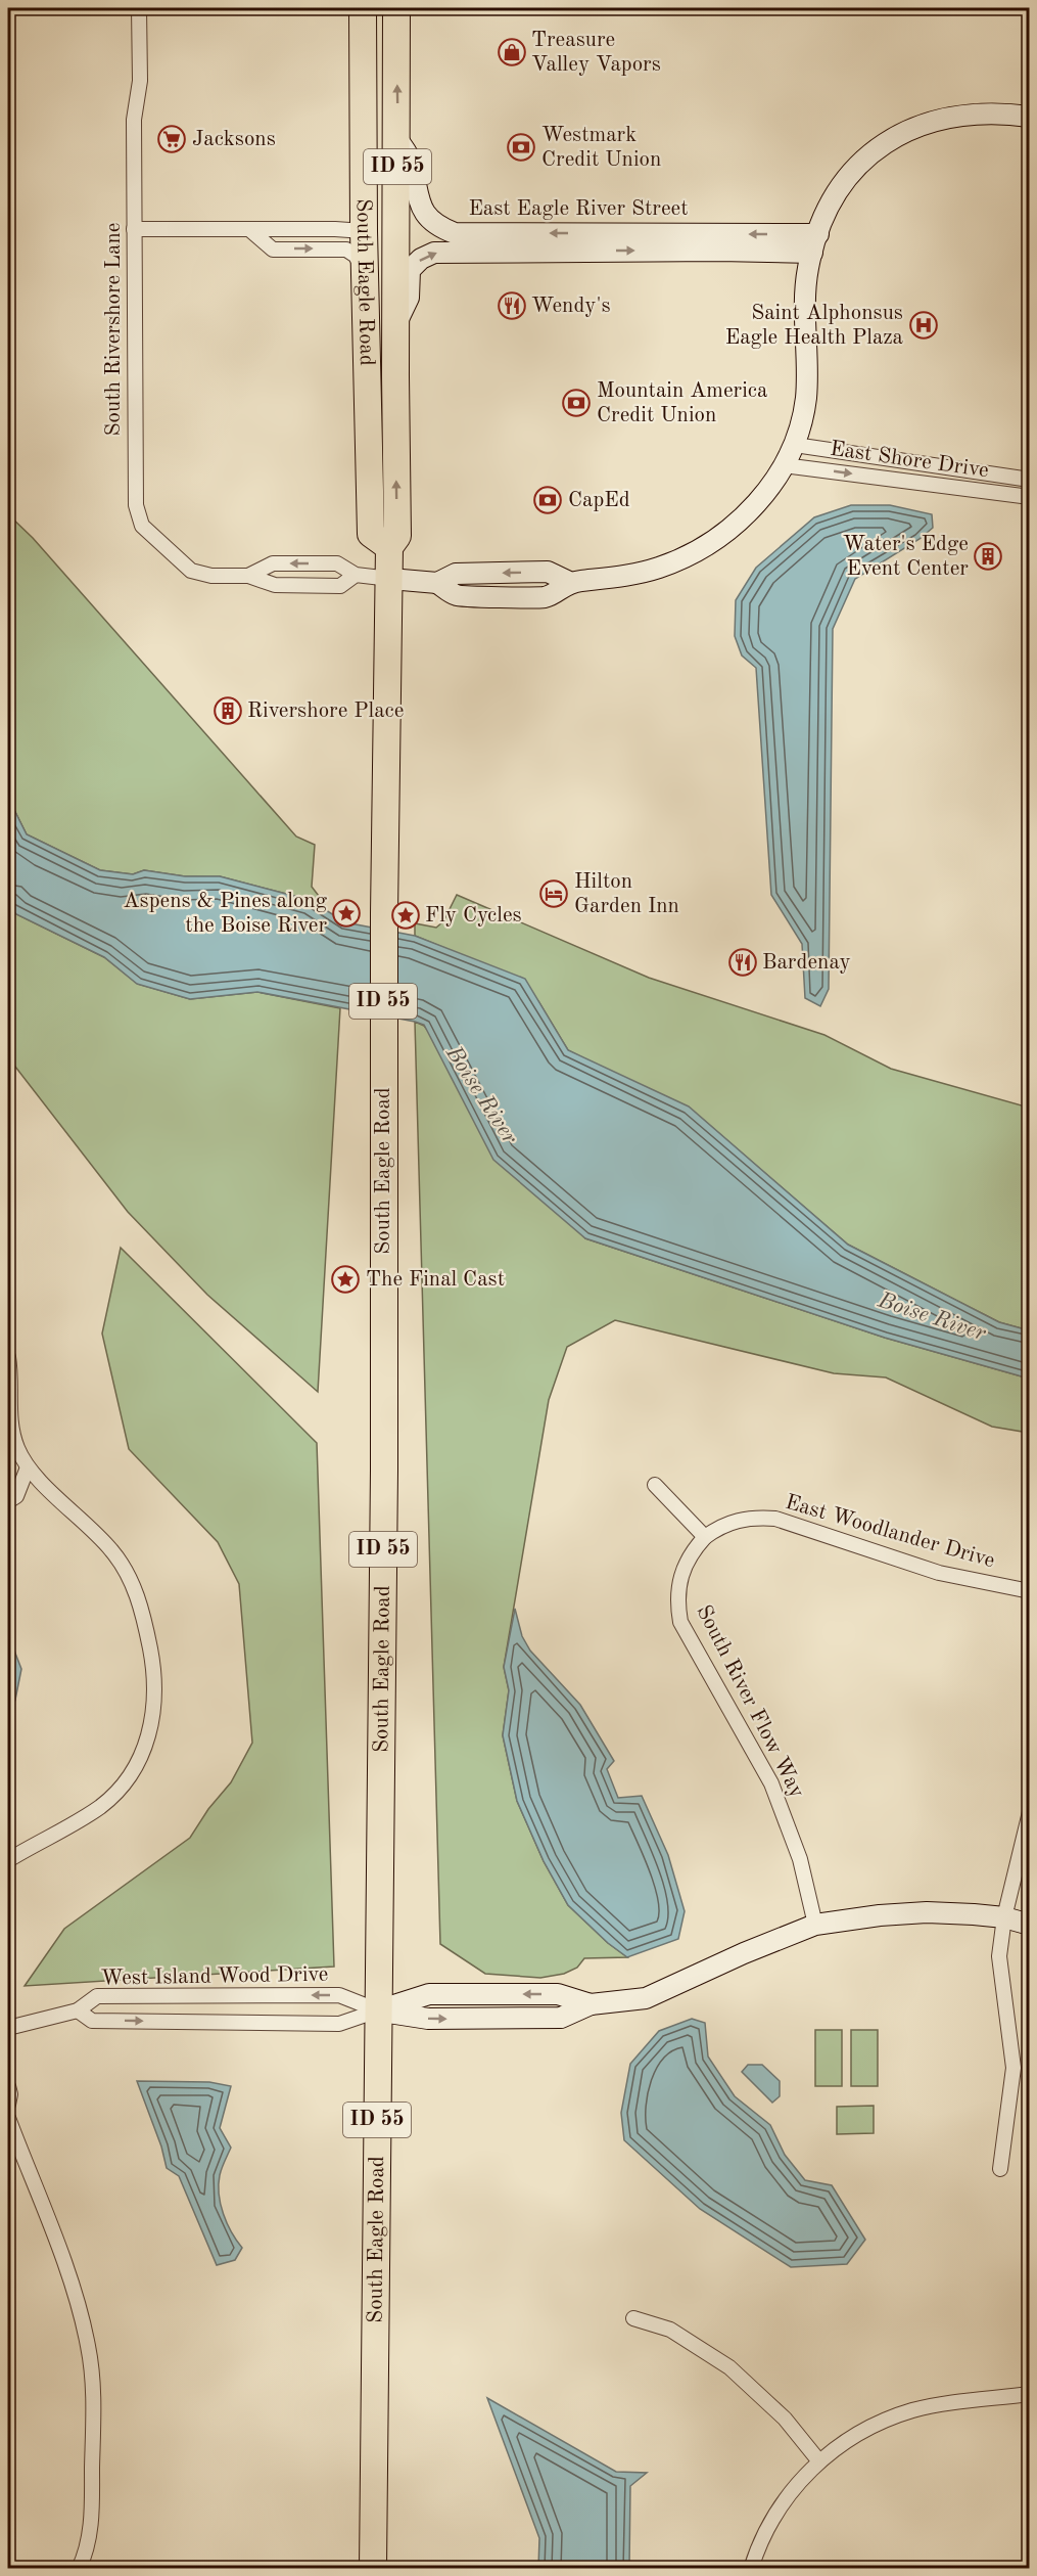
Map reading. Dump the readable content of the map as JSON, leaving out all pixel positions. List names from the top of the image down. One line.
{"streets":{"highway":["ID 55","South Eagle Road"],"street":["East Eagle River Street","South Rivershore Lane","East Shore Drive","East Woodlander Drive","South River Flow Way","West Island Wood Drive"]},"crossings":[["East Eagle River Street","South Eagle Road"],["South Eagle Road","South Rivershore Lane"],["South Eagle Road","West Island Wood Drive"],["East Woodlander Drive","South River Flow Way"]],"water":["Boise River"],"places":{"shop":["Treasure Valley Vapors"],"supermarket":["Jacksons"],"bank":["Westmark Credit Union","Mountain America Credit Union","CapEd"],"restaurant":["Wendy's","Bardenay"],"hospital":["Saint Alphonsus Eagle Health Plaza"],"building":["Water's Edge Event Center","Rivershore Place"],"hotel":["Hilton Garden Inn"],"place":["Aspens & Pines along the Boise River","Fly Cycles","The Final Cast"]}}
